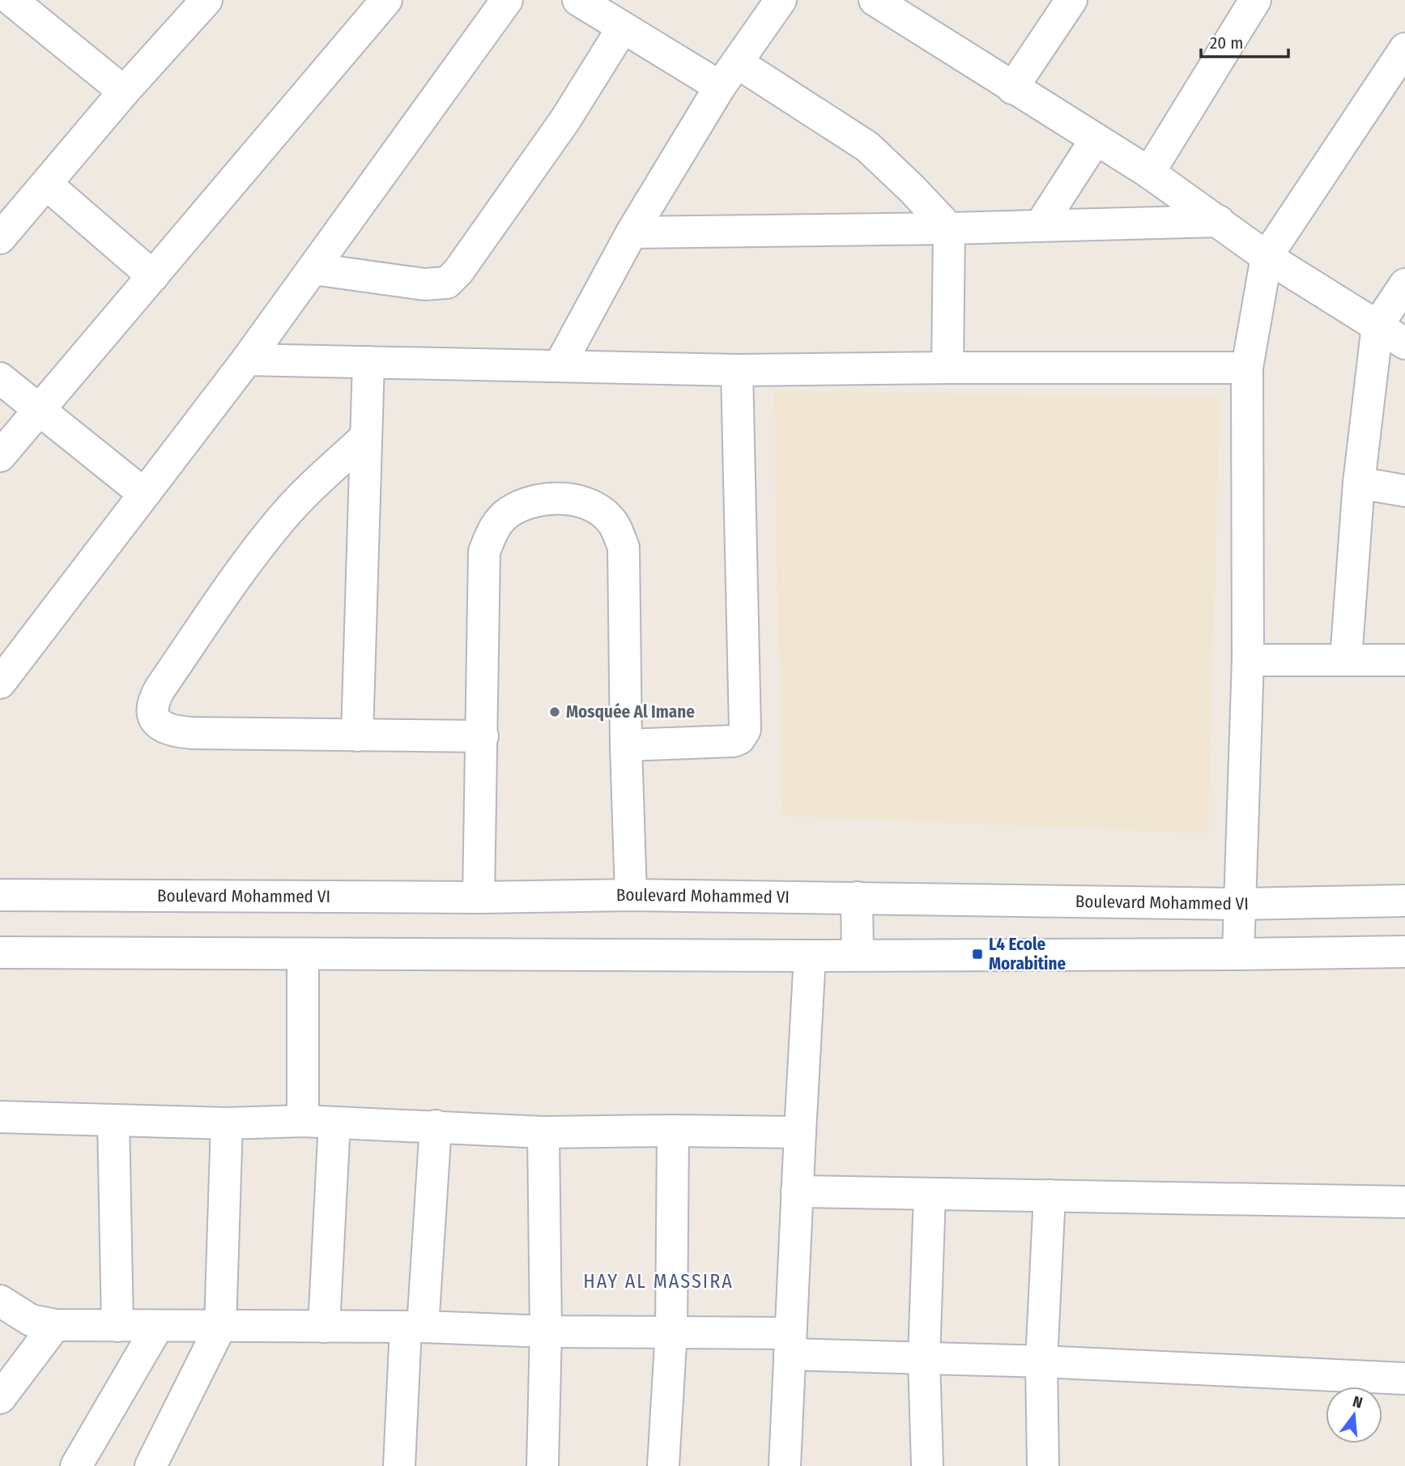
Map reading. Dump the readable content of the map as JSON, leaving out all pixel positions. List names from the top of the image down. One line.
{"streets":{"street":["Boulevard Mohammed VI"]},"districts":["HAY AL MASSIRA"],"places":{"other":["Mosquée Al Imane"],"transit":["L4 Ecole Morabitine"]},"scale_bar":"20 m","north":"top"}
